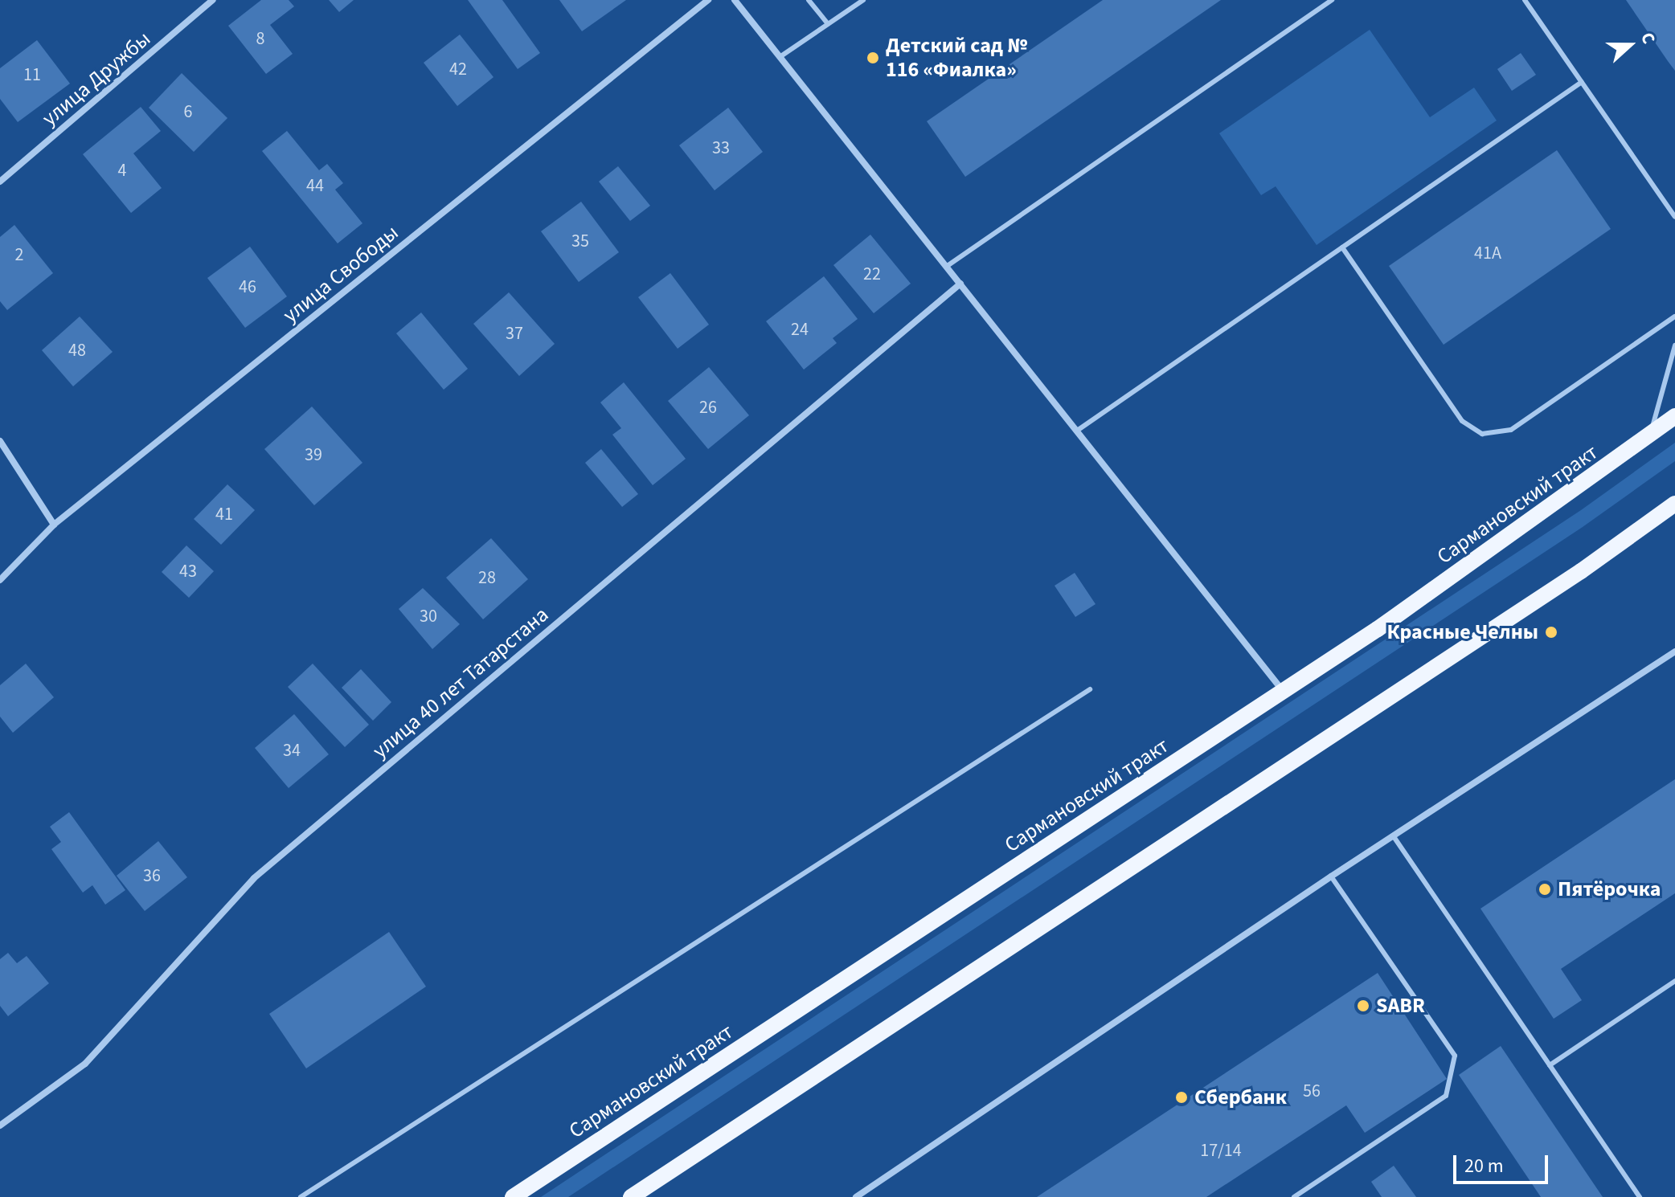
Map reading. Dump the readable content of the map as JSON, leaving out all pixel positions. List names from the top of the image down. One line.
{"streets":{"main road":["Сармановский тракт"],"street":["улица Дружбы","улица Свободы","улица 40 лет Татарстана"]},"places":["Детский сад № 116 «Фиалка»","Красные Челны","Пятёрочка","SABR","Сбербанк"],"house_numbers":["8","42","11","6","33","4","44","35","41А","2","22","46","24","37","48","26","39","41","43","28","30","34","36","56","17/14"],"scale_bar":"20 m","north":"right"}
